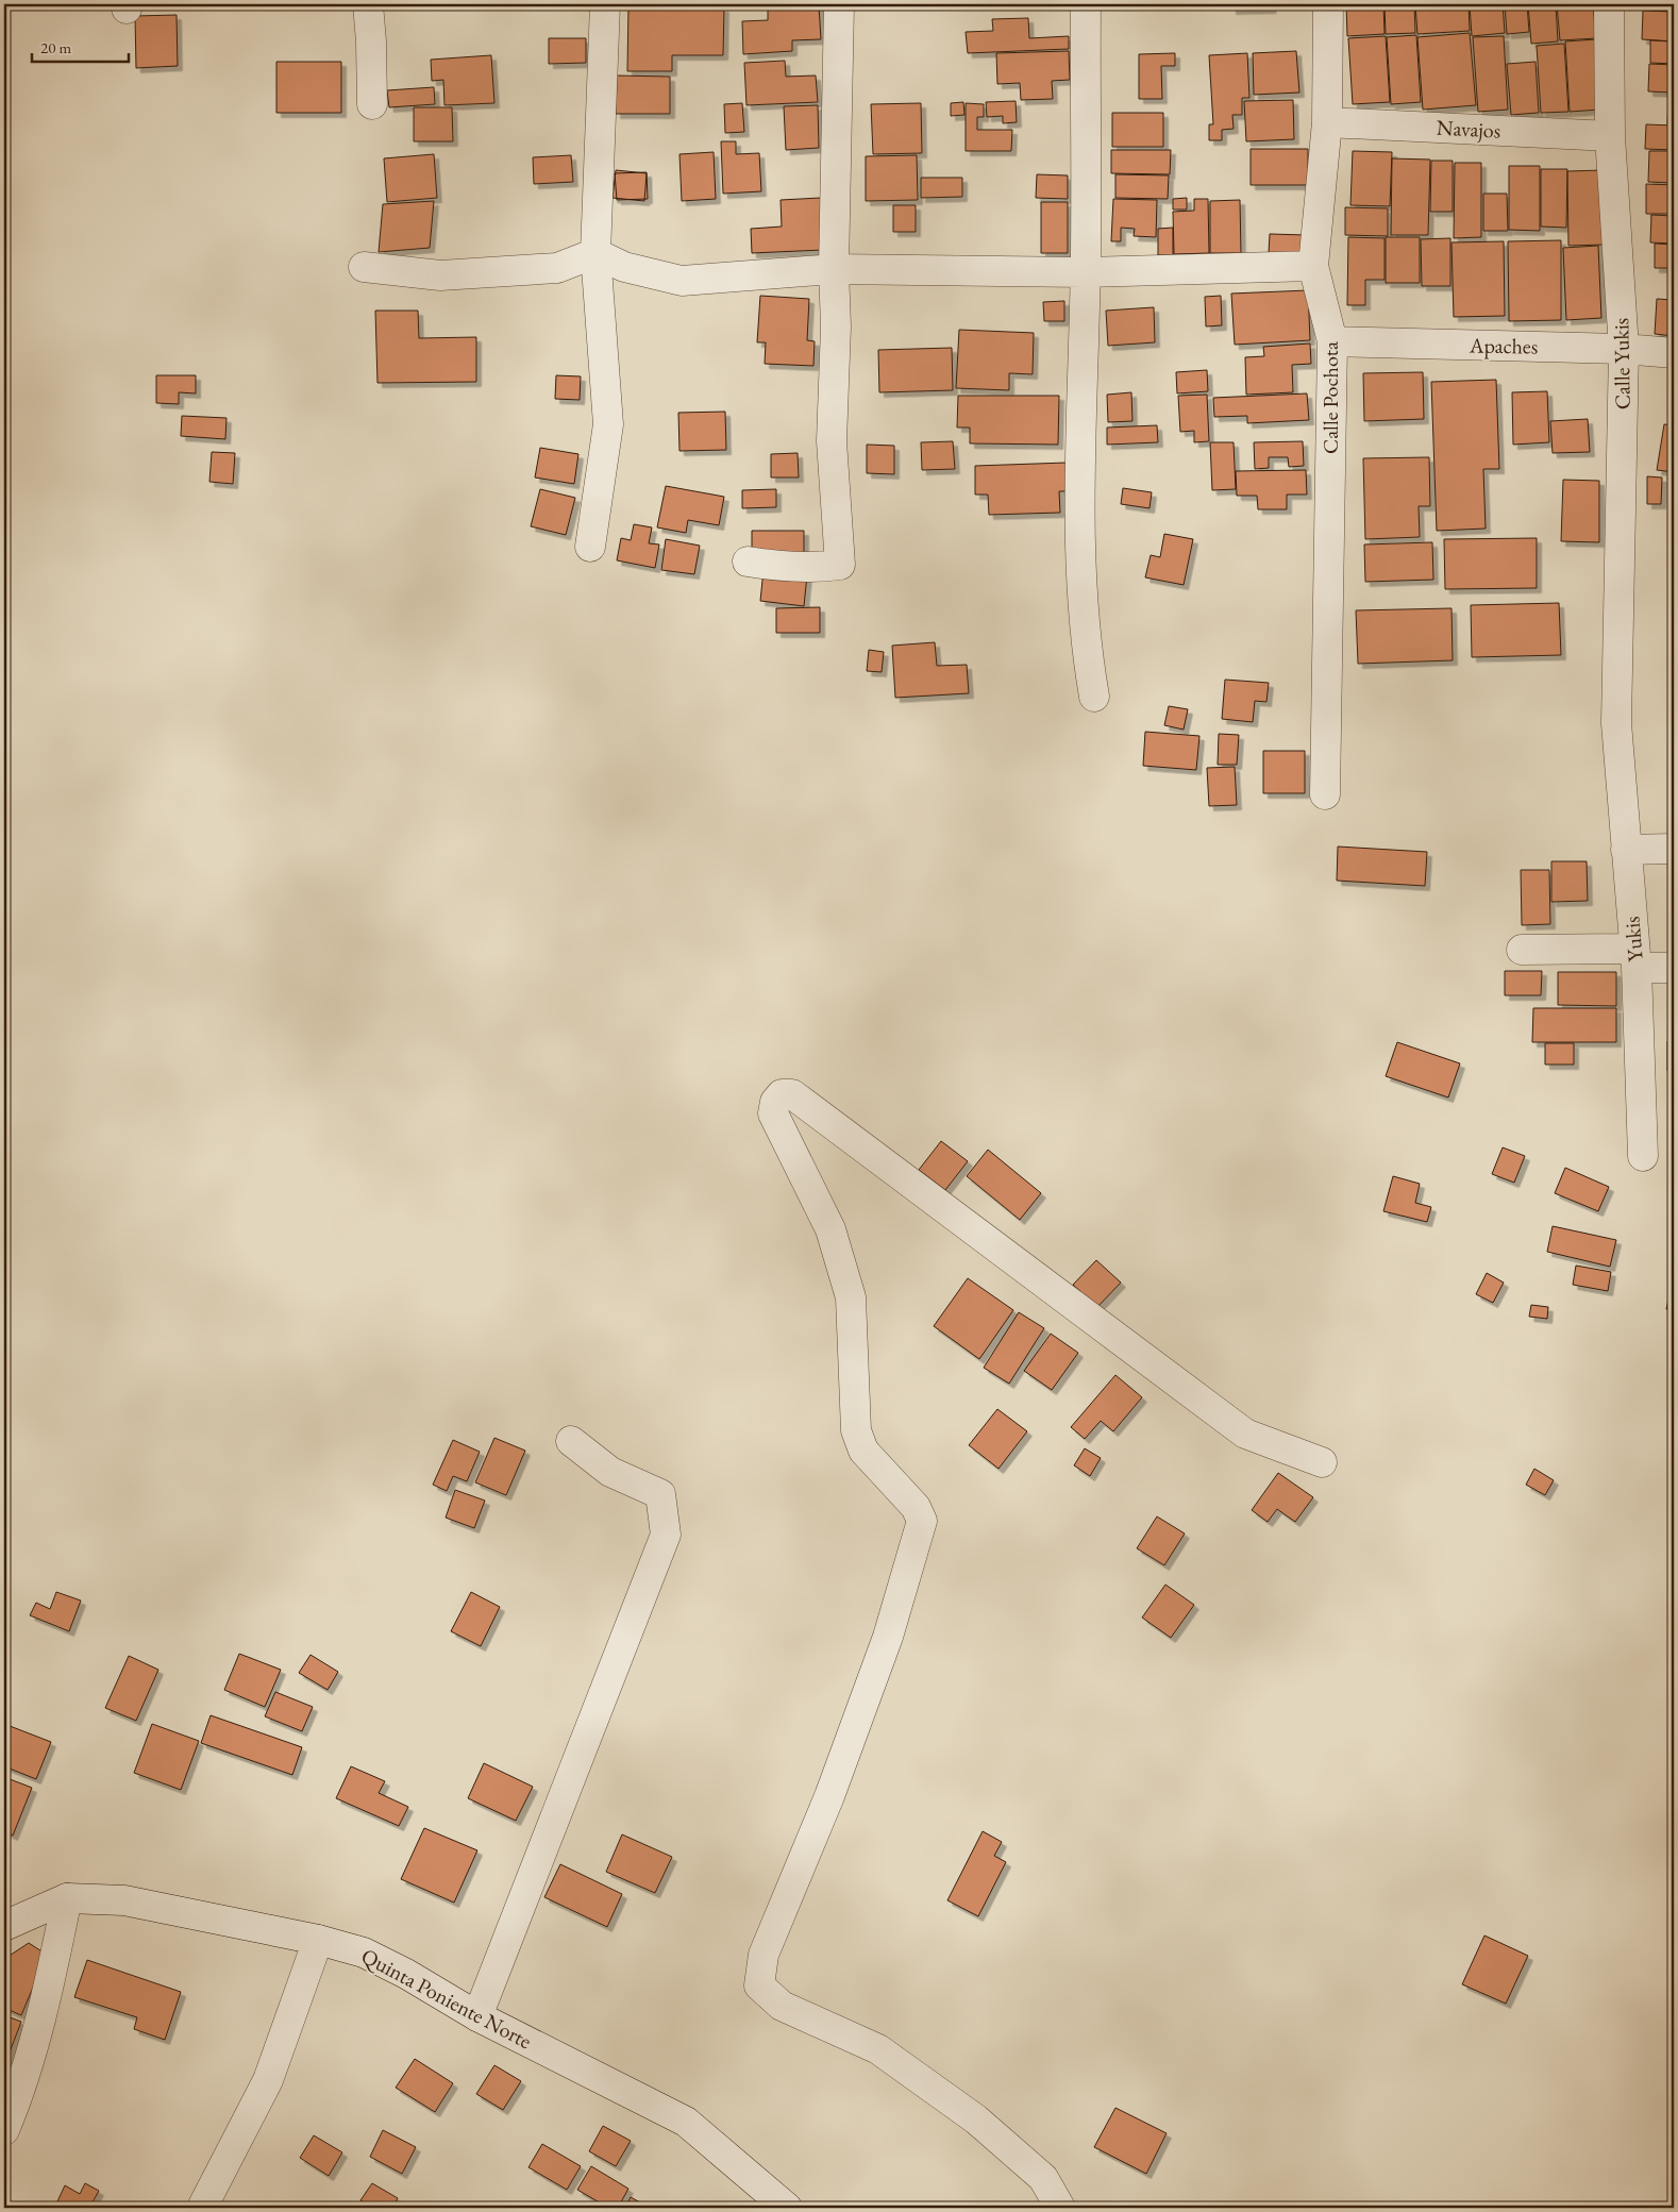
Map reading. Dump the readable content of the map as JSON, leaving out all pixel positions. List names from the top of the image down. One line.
{"streets":{"street":["Navajos","Apaches","Calle Yukis","Calle Pochota","Yukis","Quinta Poniente Norte"]},"crossings":[["Navajos","Calle Yukis"],["Navajos","Calle Pochota"],["Apaches","Calle Yukis"],["Apaches","Calle Pochota"],["Calle Yukis","Yukis"]],"scale_bar":"20 m"}
